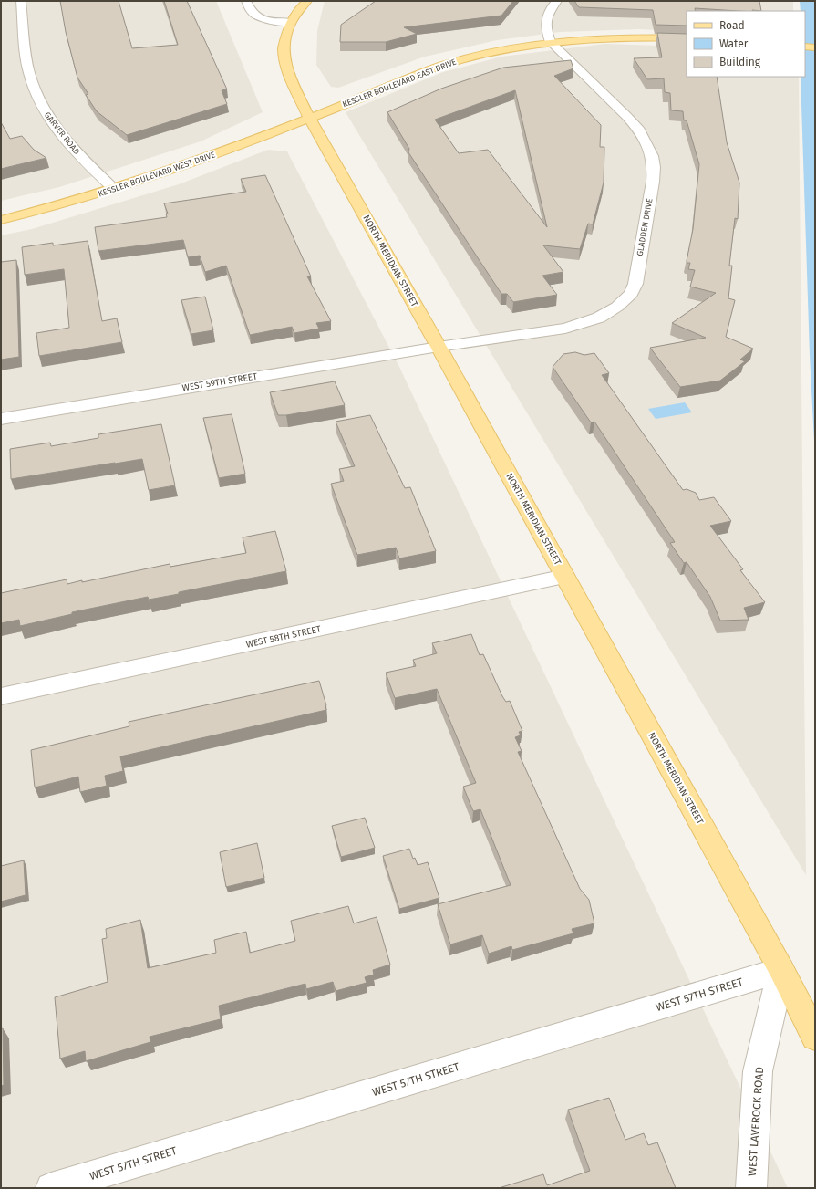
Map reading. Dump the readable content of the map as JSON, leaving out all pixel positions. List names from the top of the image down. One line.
{"streets":{"main road":["KESSLER BOULEVARD EAST DRIVE","KESSLER BOULEVARD WEST DRIVE","NORTH MERIDIAN STREET"],"street":["GARVER ROAD","GLADDEN DRIVE","WEST 59TH STREET","WEST 58TH STREET","WEST 57TH STREET","WEST LAVEROCK ROAD"]},"crossings":[["KESSLER BOULEVARD EAST DRIVE","KESSLER BOULEVARD WEST DRIVE"],["KESSLER BOULEVARD EAST DRIVE","GLADDEN DRIVE"],["KESSLER BOULEVARD EAST DRIVE","NORTH MERIDIAN STREET"],["GARVER ROAD","KESSLER BOULEVARD WEST DRIVE"],["KESSLER BOULEVARD WEST DRIVE","NORTH MERIDIAN STREET"],["GLADDEN DRIVE","NORTH MERIDIAN STREET"],["GLADDEN DRIVE","WEST 59TH STREET"],["NORTH MERIDIAN STREET","WEST 59TH STREET"],["NORTH MERIDIAN STREET","WEST 58TH STREET"],["NORTH MERIDIAN STREET","WEST 57TH STREET"],["NORTH MERIDIAN STREET","WEST LAVEROCK ROAD"],["WEST 57TH STREET","WEST LAVEROCK ROAD"]],"legend":["Road","Water","Building"]}
